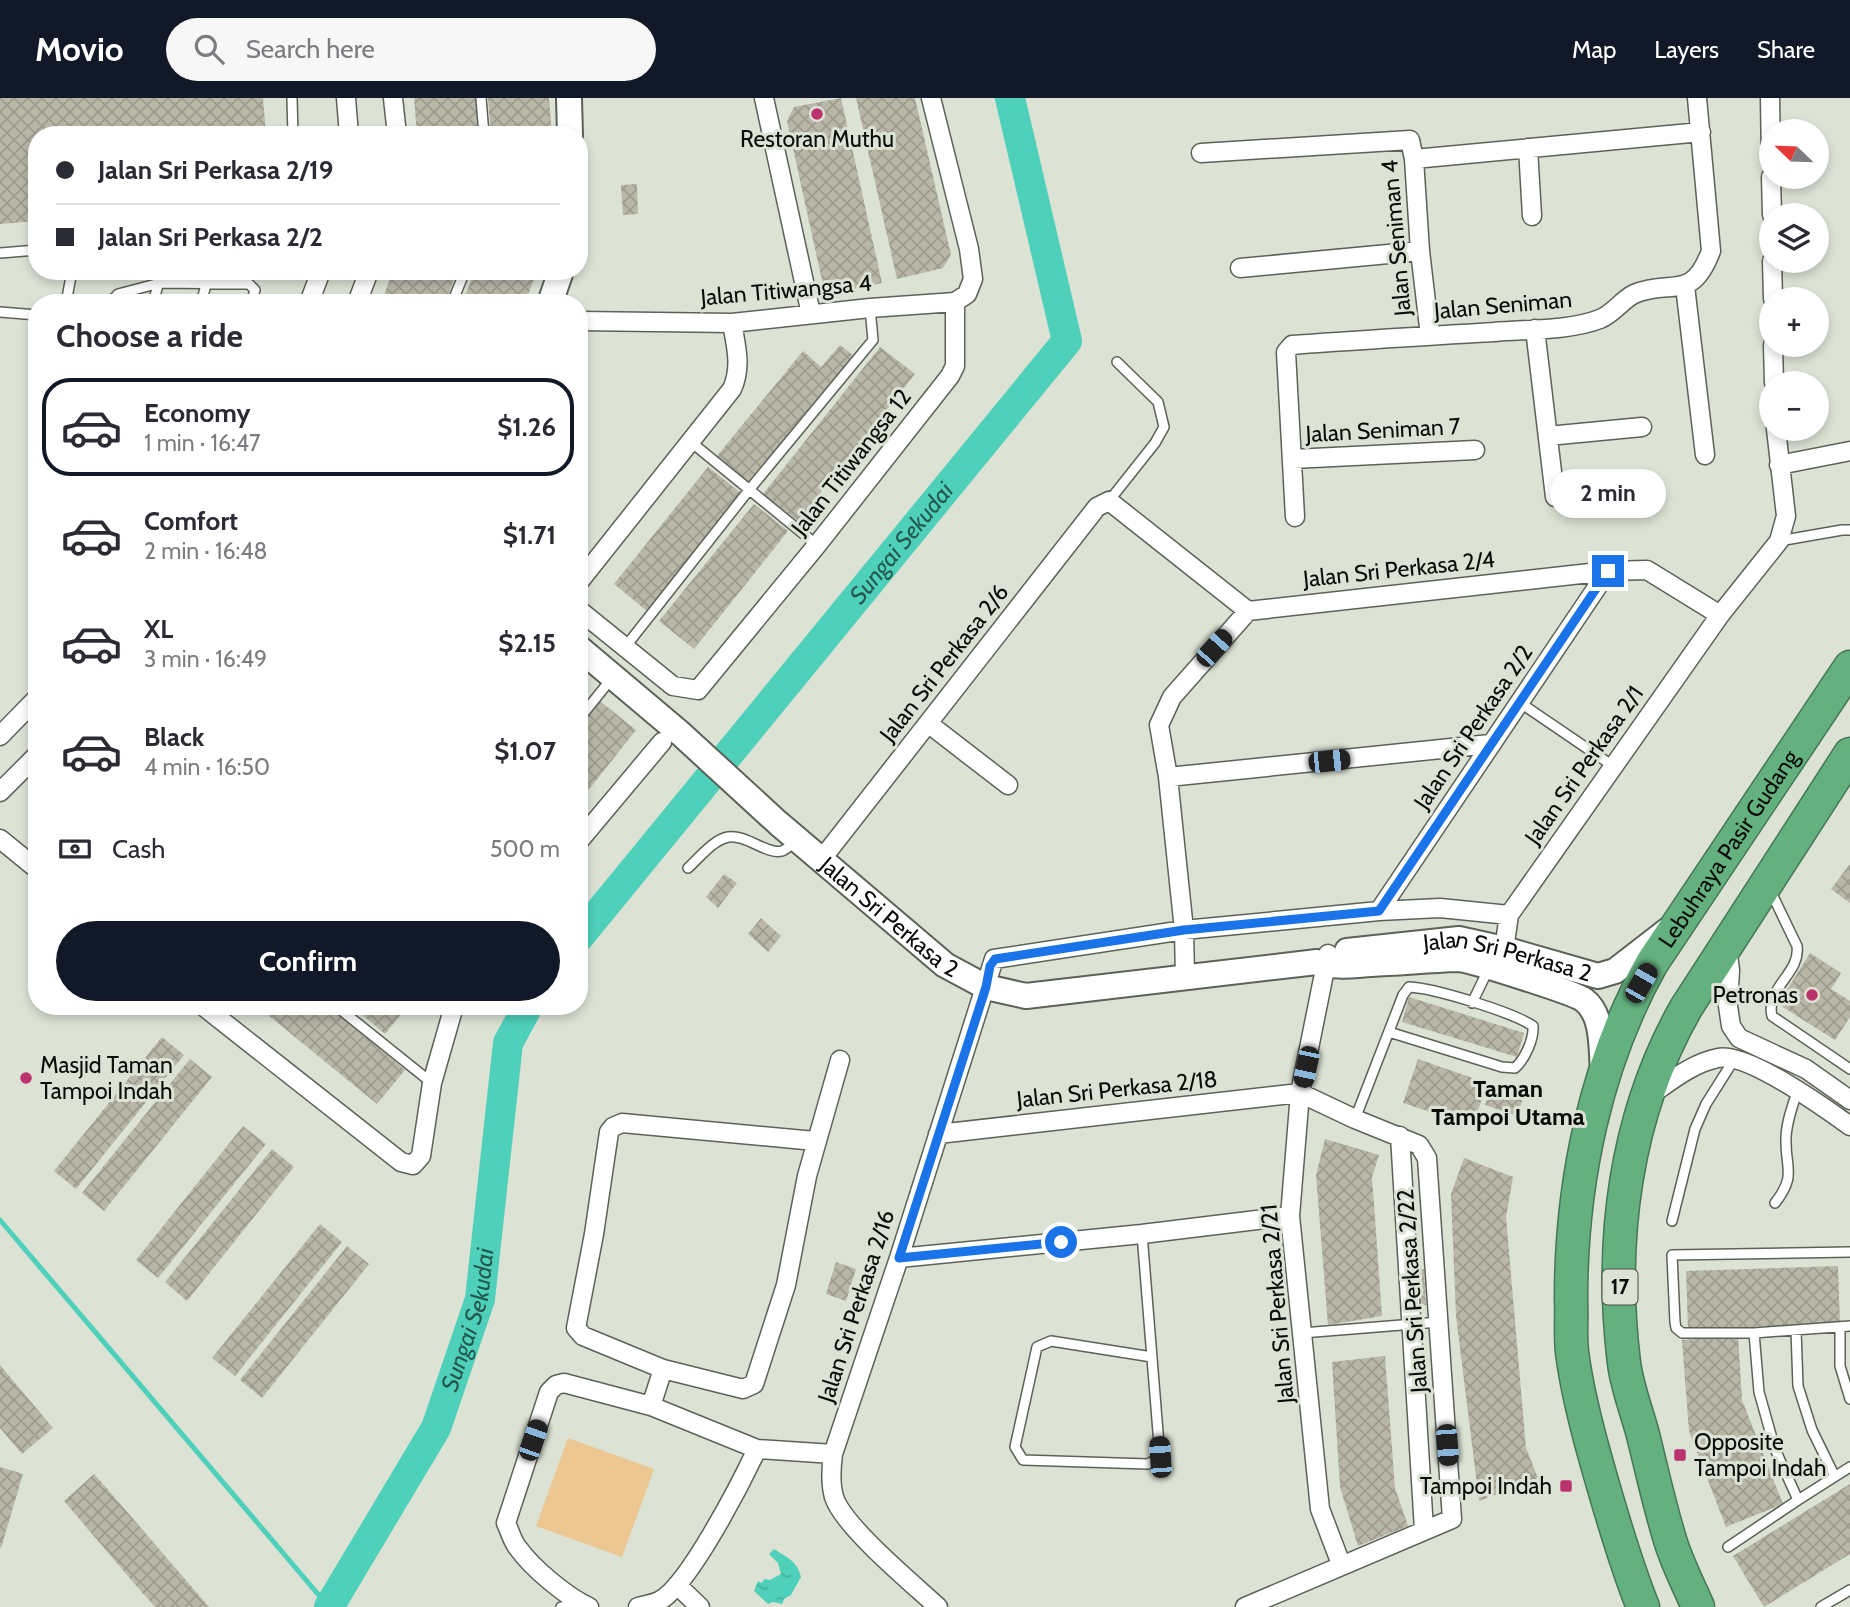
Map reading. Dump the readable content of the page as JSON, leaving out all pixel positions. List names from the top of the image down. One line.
{"streets":{"highway":["Lebuhraya Pasir Gudang","17"],"street":["Jalan Seniman 4","Jalan Titiwangsa 4","Jalan Seniman","Jalan Seniman 7","Jalan Titiwangsa 12","Jalan Sri Perkasa 2/4","Jalan Sri Perkasa 2/6","Jalan Sri Perkasa 2/2","Jalan Sri Perkasa 2/1","Jalan Sri Perkasa 2","Jalan Sri Perkasa 2/18","Jalan Sri Perkasa 2/22","Jalan Sri Perkasa 2/21","Jalan Sri Perkasa 2/16"]},"crossings":[["Jalan Seniman 4","Jalan Seniman"],["Jalan Titiwangsa 4","Jalan Titiwangsa 12"],["Jalan Seniman","Jalan Seniman 7"],["Jalan Sri Perkasa 2/4","Jalan Sri Perkasa 2/2"],["Jalan Sri Perkasa 2/4","Jalan Sri Perkasa 2/1"],["Jalan Sri Perkasa 2/6","Jalan Sri Perkasa 2"],["Jalan Sri Perkasa 2/1","Jalan Sri Perkasa 2"],["Lebuhraya Pasir Gudang","Jalan Sri Perkasa 2"],["Jalan Sri Perkasa 2","Jalan Sri Perkasa 2/21"],["Jalan Sri Perkasa 2","Jalan Sri Perkasa 2/16"],["Jalan Sri Perkasa 2/18","Jalan Sri Perkasa 2/21"],["Jalan Sri Perkasa 2/18","Jalan Sri Perkasa 2/16"]],"districts":["Taman Tampoi Utama"],"water":["Sungai Sekudai"],"places":{"other":["Restoran Muthu","Petronas","Masjid Taman Tampoi Indah"],"transit":["Opposite Tampoi Indah","Tampoi Indah"]},"north":"top left","page":{"header":"Movio","search":"Search here","nav":["Map","Layers","Share"],"map_buttons":["+","−"],"banner":["Jalan Sri Perkasa 2/19","Jalan Sri Perkasa 2/2"],"heading":"Choose a ride","list":[{"name":"Economy","note":"1 min · 16:47","value":"$1.26"},{"name":"Comfort","note":"2 min · 16:48","value":"$1.71"},{"name":"XL","note":"3 min · 16:49","value":"$2.15"},{"name":"Black","note":"4 min · 16:50","value":"$1.07"}],"bubble":"2 min","pay":["Cash","500 m"],"buttons":"Confirm"}}
